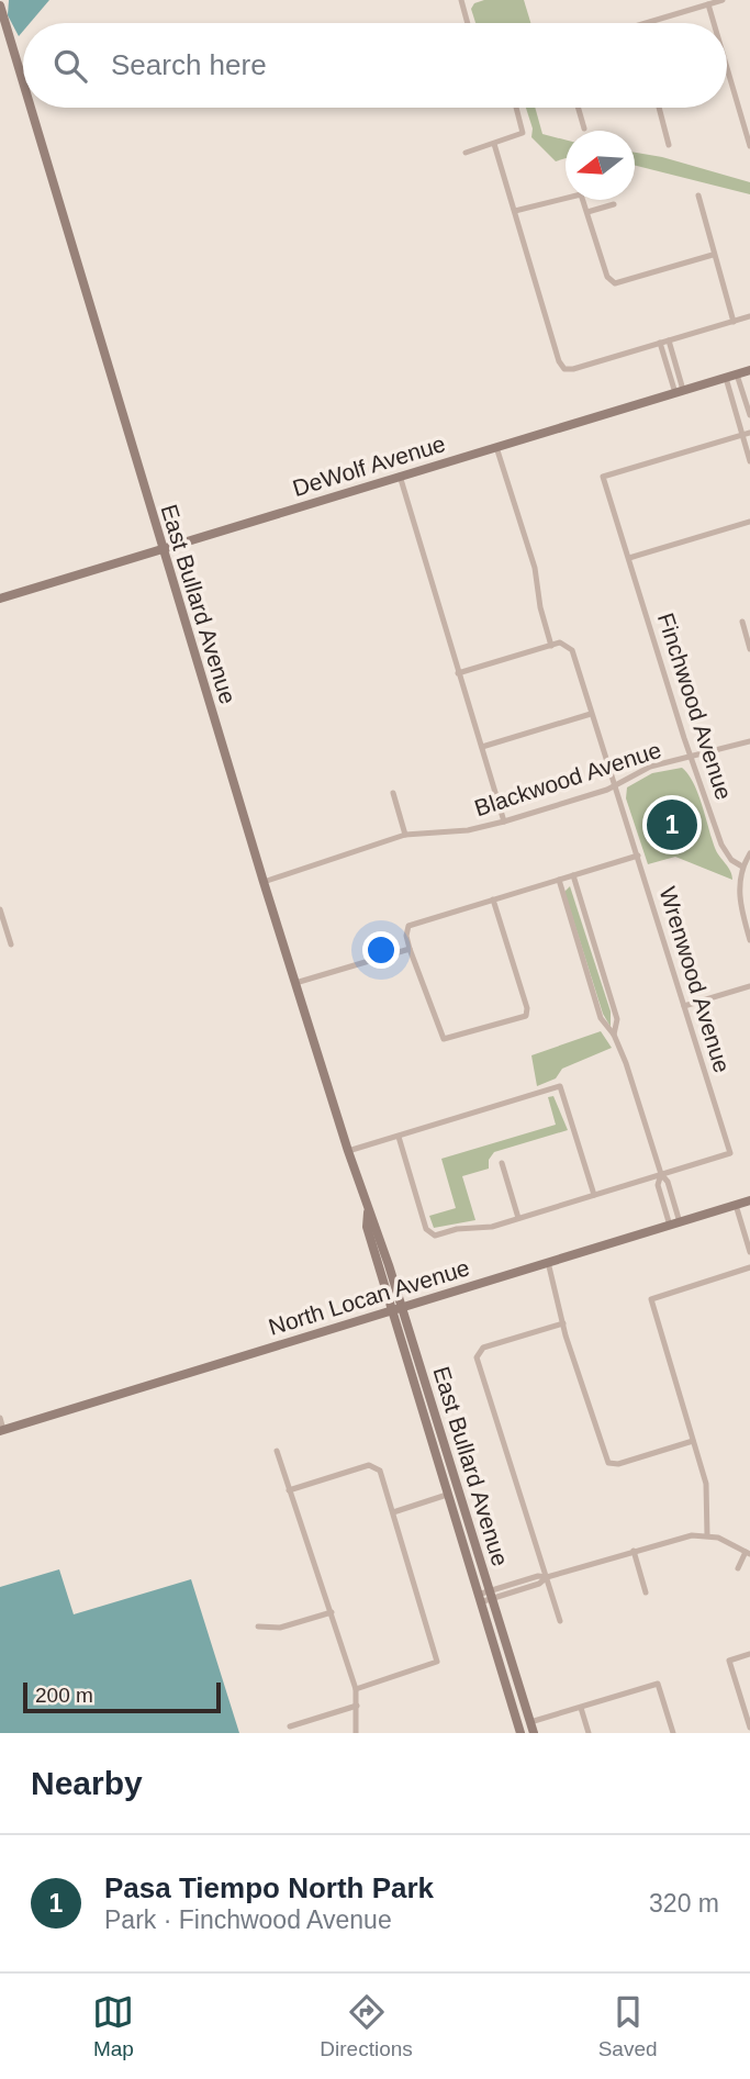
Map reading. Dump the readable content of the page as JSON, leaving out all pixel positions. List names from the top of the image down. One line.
{"streets":{"main road":["DeWolf Avenue","East Bullard Avenue","North Locan Avenue"],"street":["Finchwood Avenue","Blackwood Avenue","Wrenwood Avenue"]},"crossings":[["DeWolf Avenue","East Bullard Avenue"],["East Bullard Avenue","Blackwood Avenue"],["East Bullard Avenue","North Locan Avenue"],["Finchwood Avenue","Blackwood Avenue"],["Blackwood Avenue","Wrenwood Avenue"]],"scale_bar":"200 m","north":"left","page":{"search":"Search here","pins":"1","scale":"200 m","heading":"Nearby","list":[{"mark":"1","name":"Pasa Tiempo North Park","note":"Park · Finchwood Avenue","value":"320 m"}],"nav":["Map","Directions","Saved"]}}
